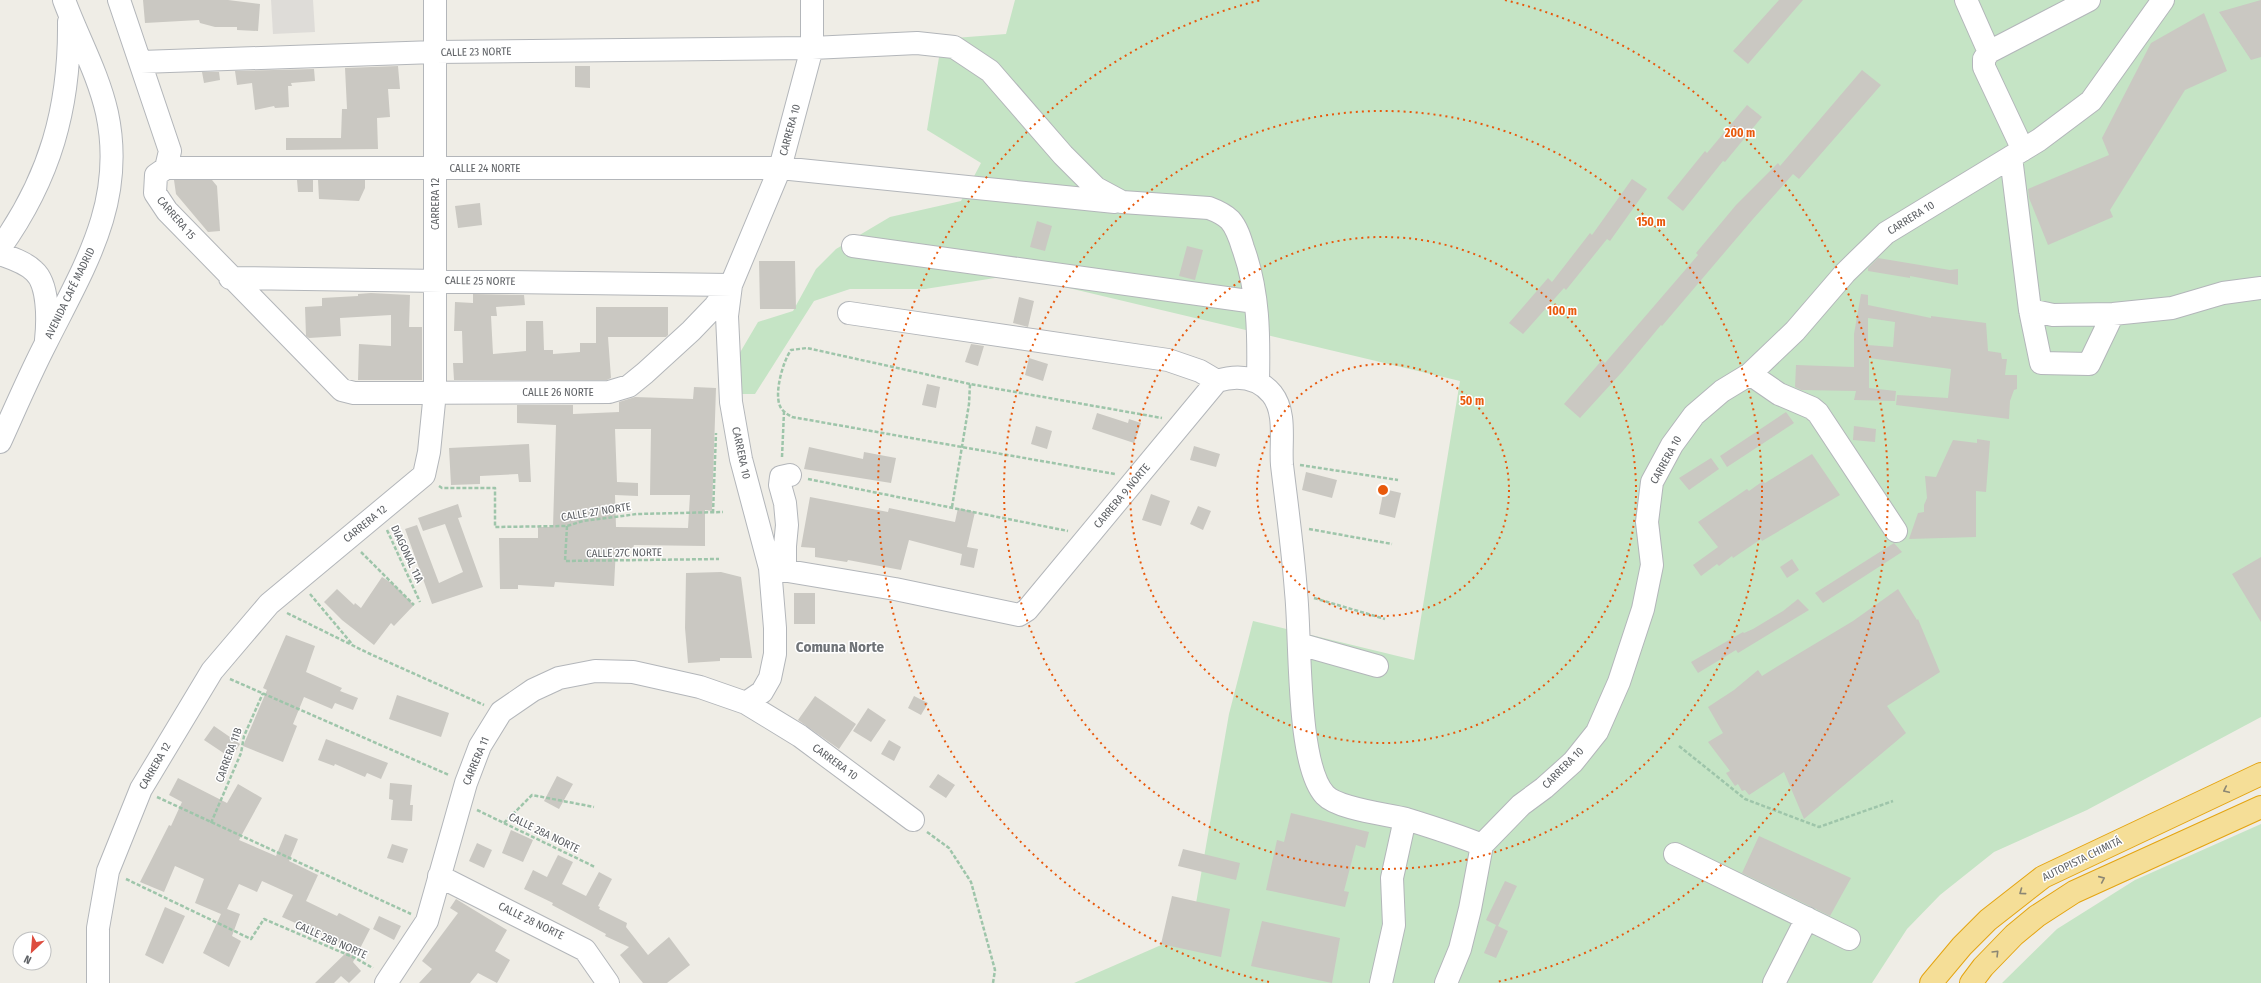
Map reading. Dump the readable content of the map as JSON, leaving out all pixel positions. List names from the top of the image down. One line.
{"streets":{"highway":["AUTOPISTA CHIMITÁ"],"street":["CALLE 23 NORTE","CARRERA 10","CALLE 24 NORTE","CARRERA 12","CARRERA 15","CALLE 25 NORTE","AVENIDA CAFÉ MADRID","CALLE 26 NORTE","CARRERA 9 NORTE","CARRERA 11","CALLE 28 NORTE"],"path":["CALLE 27 NORTE","CALLE 27C NORTE","DIAGONAL 11A","CARRERA 11B","CALLE 28A NORTE","CALLE 28B NORTE"]},"crossings":[["CALLE 23 NORTE","CARRERA 10"],["CALLE 23 NORTE","CALLE 24 NORTE"],["CALLE 23 NORTE","CARRERA 12"],["CALLE 23 NORTE","CARRERA 15"],["CARRERA 10","CALLE 24 NORTE"],["CARRERA 10","CALLE 25 NORTE"],["CARRERA 10","CALLE 26 NORTE"],["CARRERA 10","CARRERA 9 NORTE"],["CARRERA 10","CARRERA 11"],["CALLE 24 NORTE","CARRERA 12"],["CALLE 24 NORTE","CARRERA 15"],["CARRERA 12","CALLE 25 NORTE"],["CARRERA 12","CALLE 26 NORTE"],["CARRERA 12","CALLE 27 NORTE"],["CARRERA 12","DIAGONAL 11A"],["CARRERA 12","CALLE 28B NORTE"],["CARRERA 15","CALLE 25 NORTE"],["CARRERA 15","CALLE 26 NORTE"],["CALLE 25 NORTE","CALLE 26 NORTE"],["CALLE 27 NORTE","CALLE 27C NORTE"],["CARRERA 11","CALLE 28 NORTE"],["CARRERA 11","CALLE 28B NORTE"]],"districts":["Comuna Norte"],"north":"bottom left","rings":["200 m","150 m","100 m","50 m"]}
